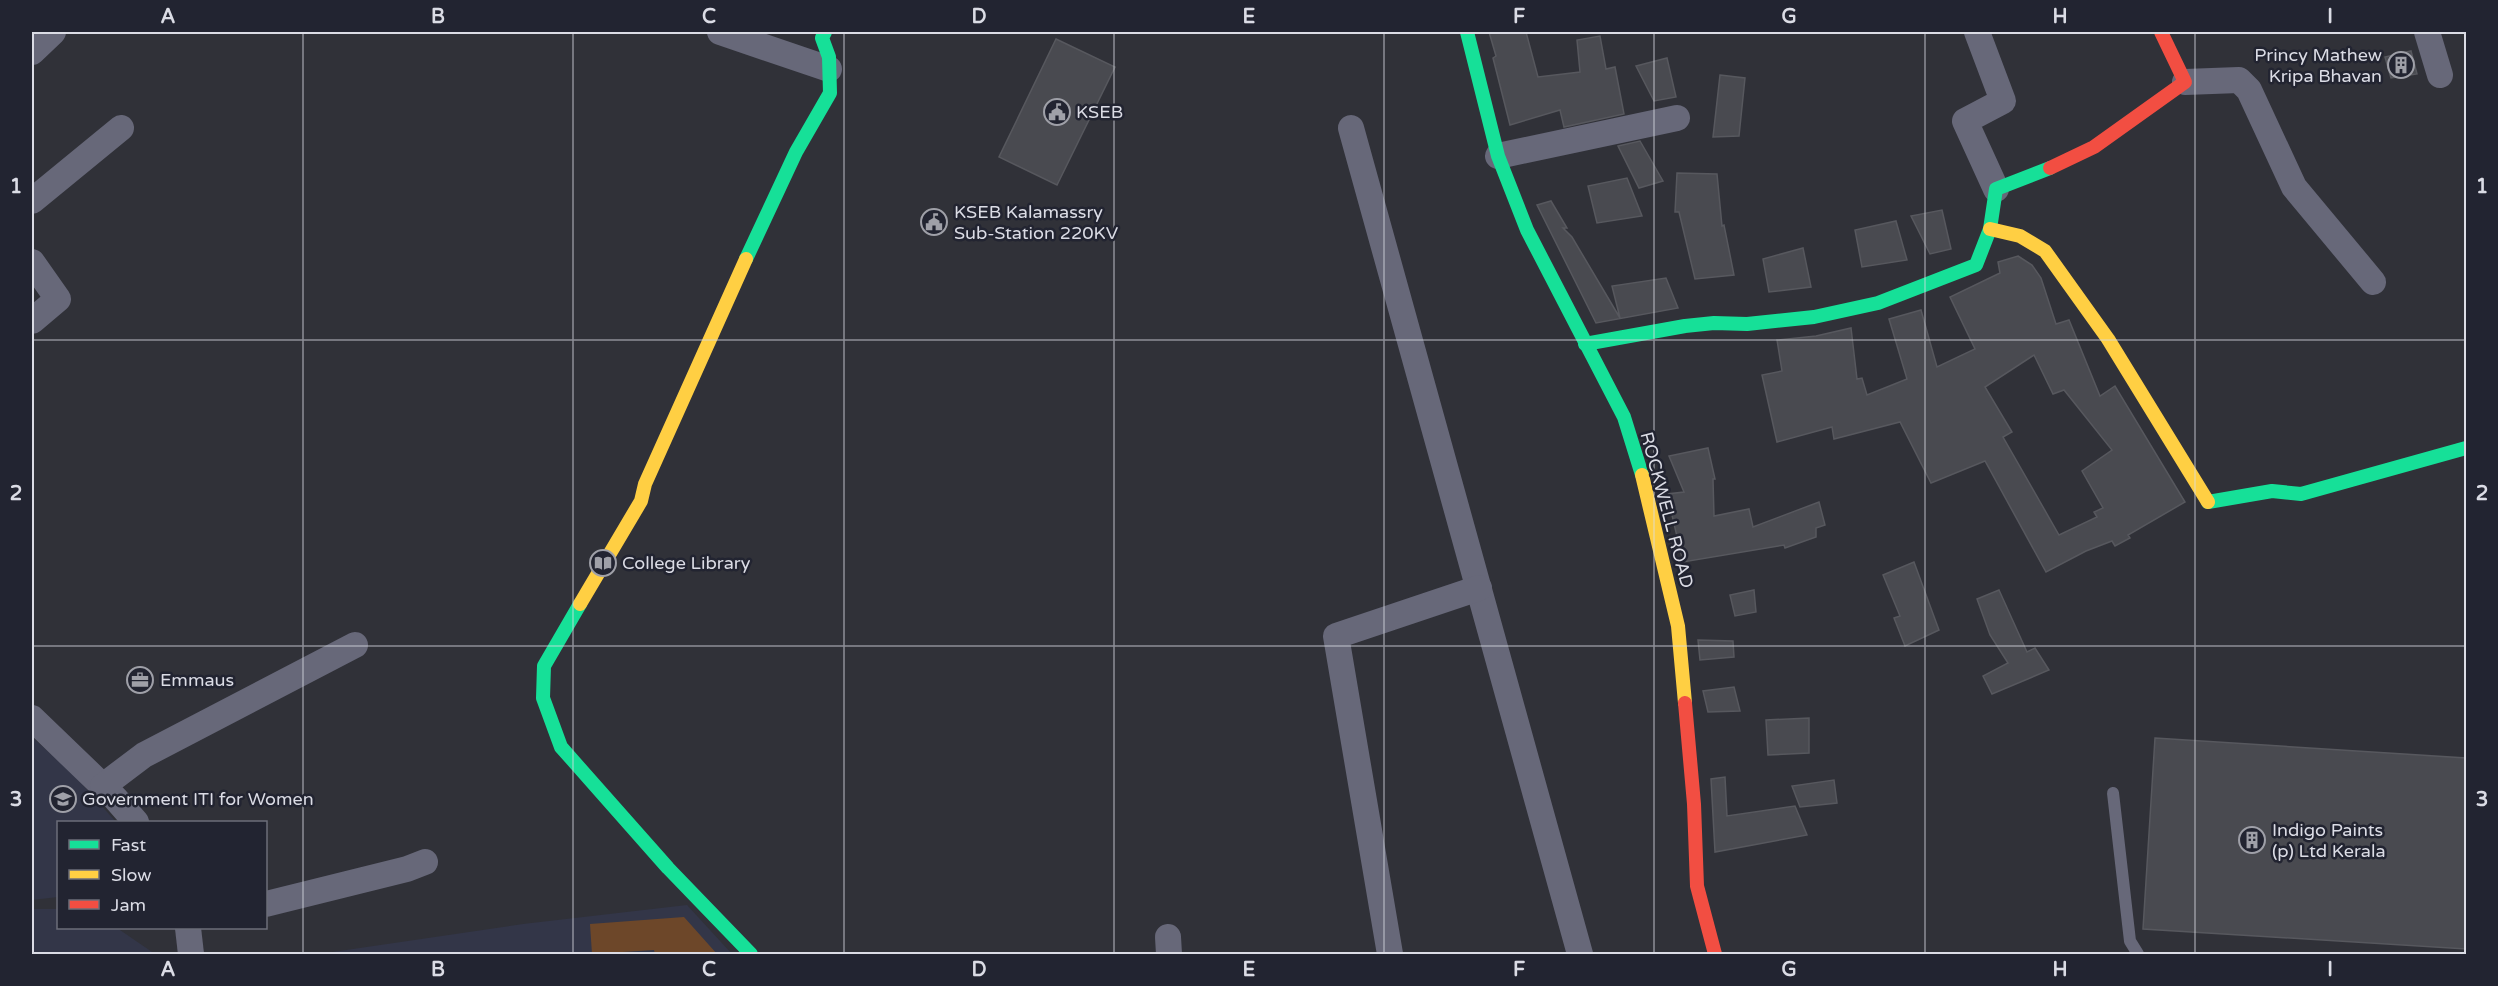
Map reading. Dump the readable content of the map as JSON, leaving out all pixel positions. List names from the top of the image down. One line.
{"streets":{"street":["ROCKWELL ROAD"]},"places":{"building":["Princy Mathew Kripa Bhavan","Indigo Paints (p) Ltd Kerala"],"public building":["KSEB","KSEB Kalamassry Sub-Station 220KV"],"library":["College Library"],"office":["Emmaus"],"school or university":["Government ITI for Women"]},"legend":["Fast","Slow","Jam"],"grid":{"columns":["A","B","C","D","E","F","G","H","I"],"rows":["1","2","3"]}}
